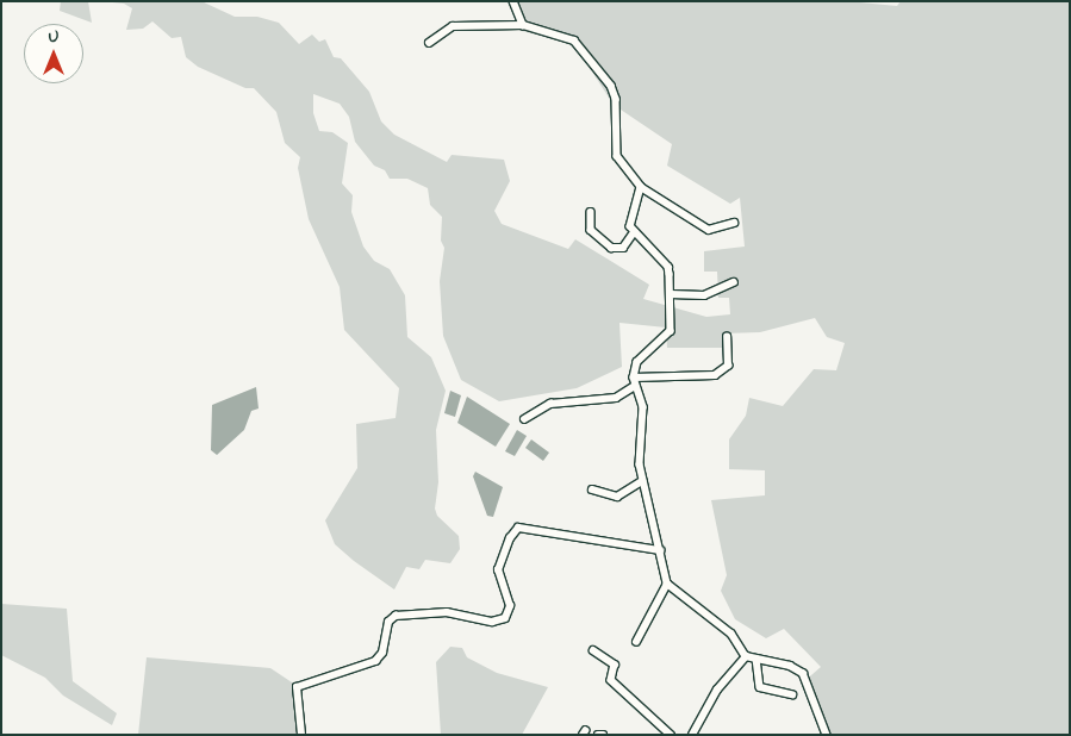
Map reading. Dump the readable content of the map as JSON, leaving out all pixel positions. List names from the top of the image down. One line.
{"north":"top"}
